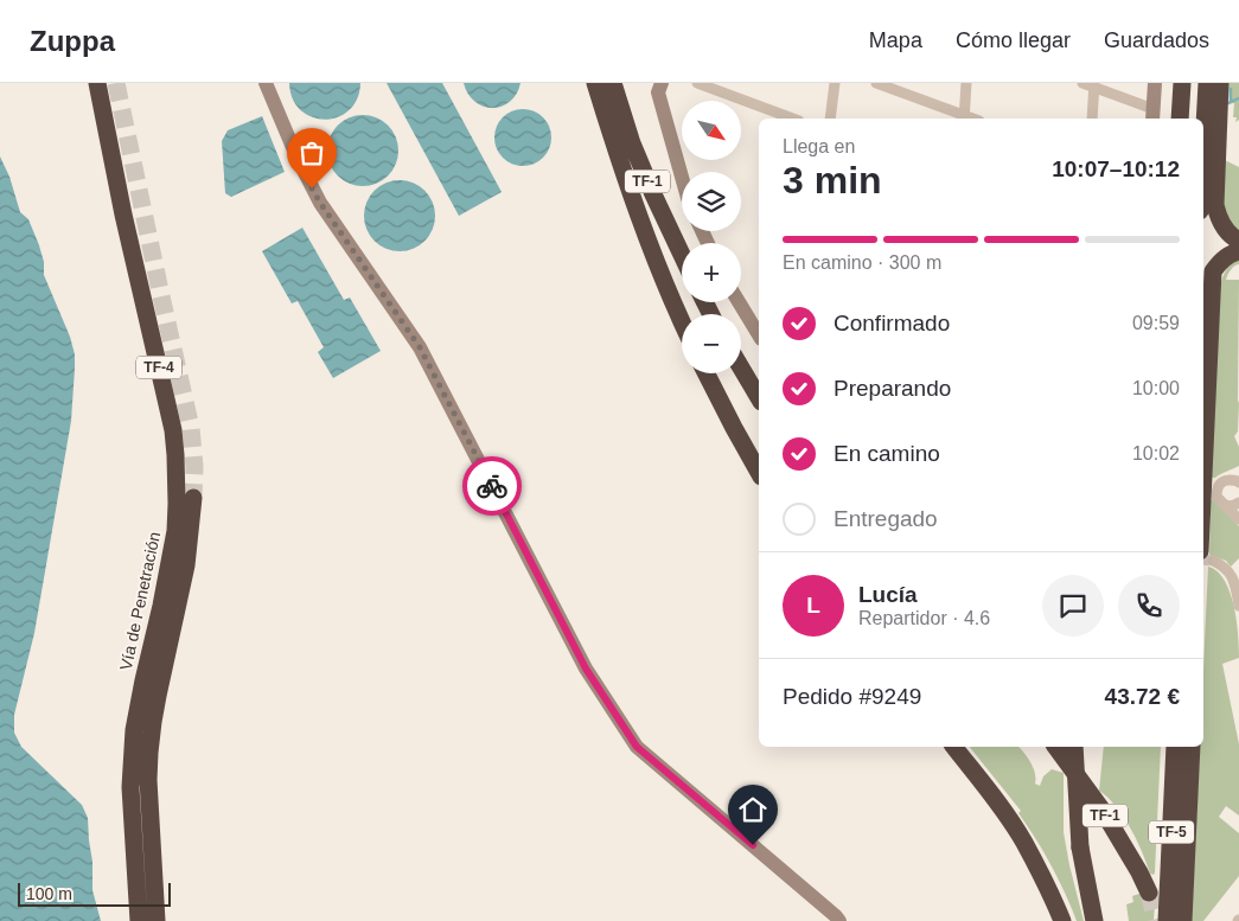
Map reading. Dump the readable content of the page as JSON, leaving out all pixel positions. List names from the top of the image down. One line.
{"streets":{"highway":["TF-1","TF-4","Vía de Penetración","TF-5"]},"scale_bar":"100 m","north":"bottom right","page":{"header":"Zuppa","nav":["Mapa","Cómo llegar","Guardados"],"map_buttons":["+","−"],"heading":["3 min","Llega en","10:07–10:12"],"panel":["Lucía","Repartidor · 4.6","Pedido #9249","43.72 €"],"bar":"En camino · 300 m","list":[["Confirmado","09:59"],["Preparando","10:00"],["En camino","10:02"],"Entregado"],"round":"L","scale":"100 m"}}
